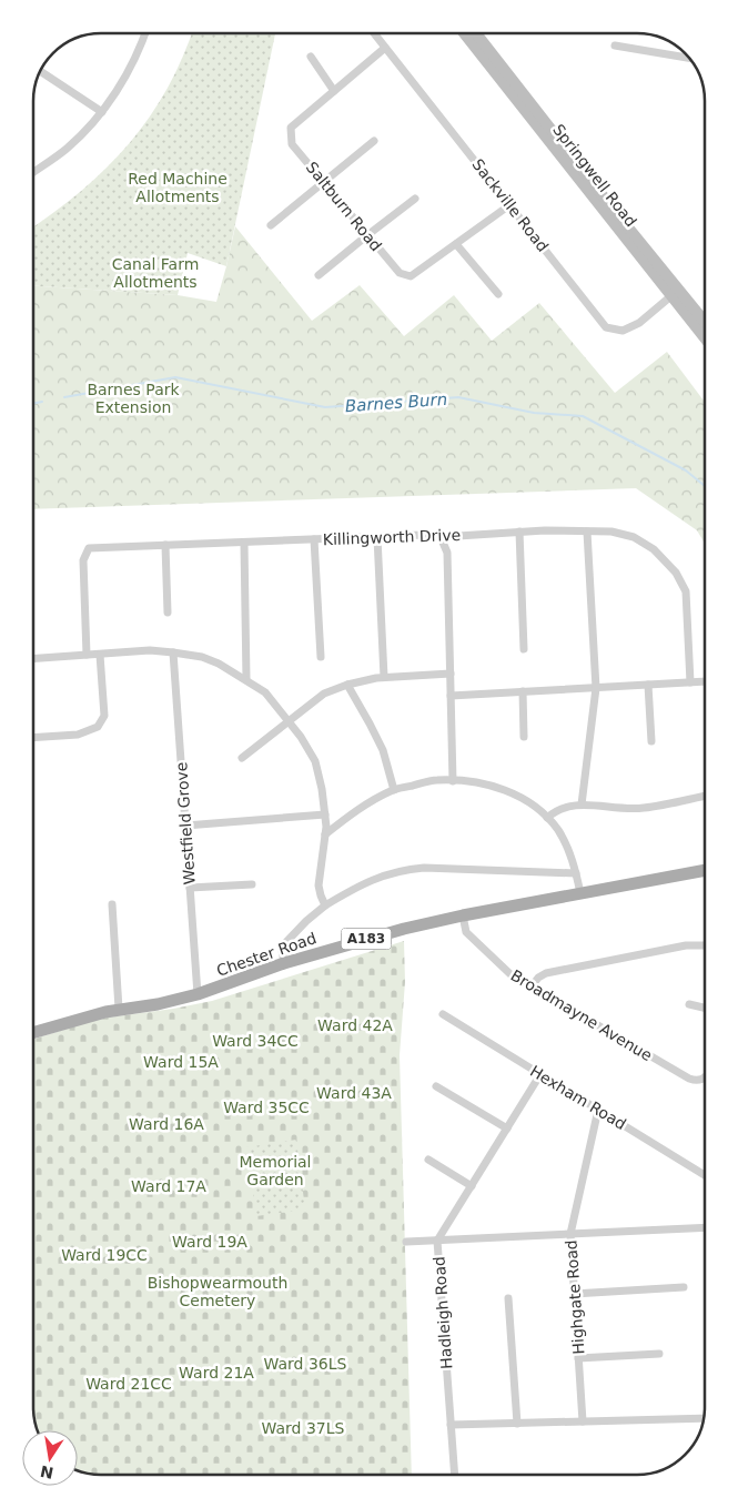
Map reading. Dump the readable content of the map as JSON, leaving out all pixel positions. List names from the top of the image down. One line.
{"streets":{"main road":["Springwell Road","A183","Chester Road"],"street":["Sackville Road","Saltburn Road","Killingworth Drive","Westfield Grove","Broadmayne Avenue","Hexham Road","Highgate Road","Hadleigh Road"]},"crossings":[["Springwell Road","Sackville Road"],["Sackville Road","Saltburn Road"],["Westfield Grove","Chester Road"],["Chester Road","Broadmayne Avenue"],["Hexham Road","Highgate Road"],["Hexham Road","Hadleigh Road"]],"water":["Barnes Burn"],"parks":["Red Machine Allotments","Canal Farm Allotments","Barnes Park Extension","Ward 42A","Ward 34CC","Ward 15A","Ward 43A","Ward 35CC","Ward 16A","Memorial Garden","Ward 17A","Ward 19A","Ward 19CC","Bishopwearmouth Cemetery","Ward 36LS","Ward 21A","Ward 21CC","Ward 37LS"],"north":"bottom"}
